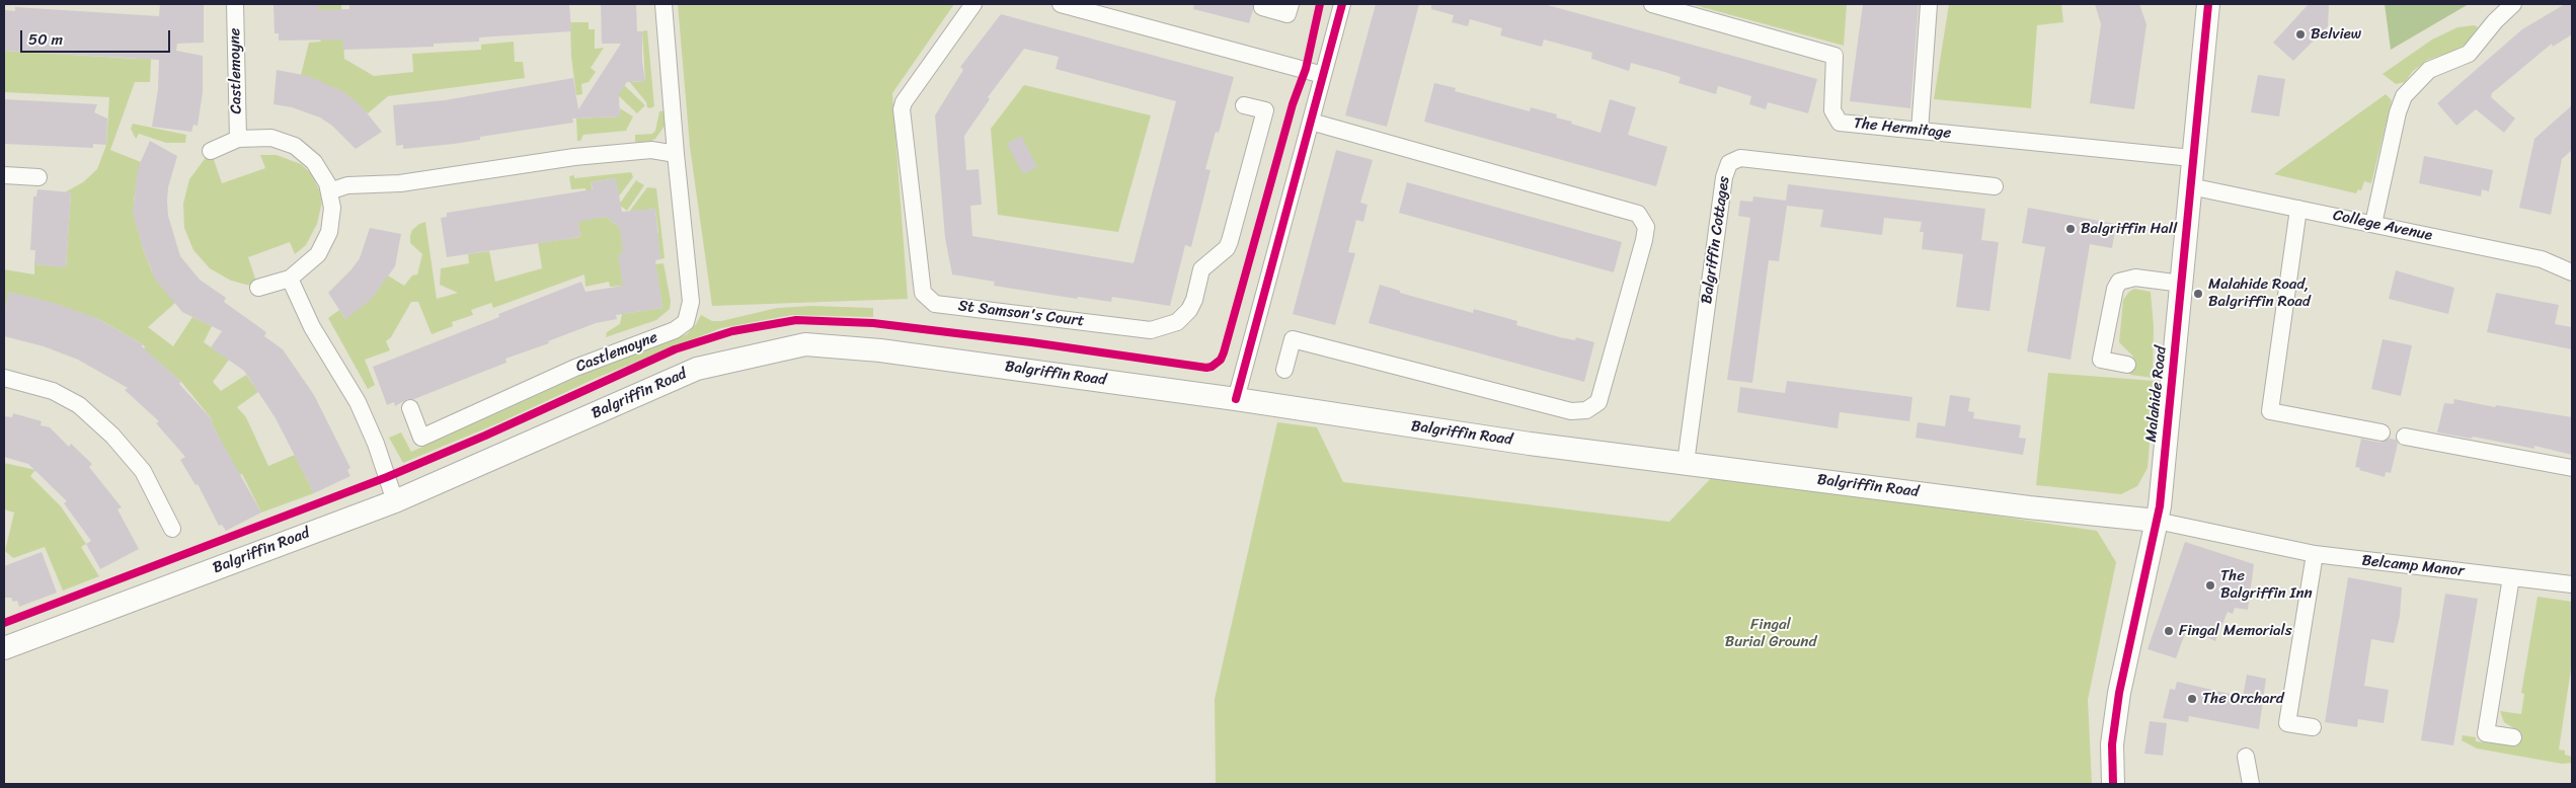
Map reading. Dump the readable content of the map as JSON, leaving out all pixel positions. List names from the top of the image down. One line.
{"streets":{"main road":["Balgriffin Road","Malahide Road"],"street":["Castlemoyne","The Hermitage","College Avenue","Balgriffin Cottages","St Samson's Court","Belcamp Manor"]},"crossings":[["The Hermitage","Malahide Road"],["College Avenue","Malahide Road"],["Balgriffin Cottages","Balgriffin Road"],["Balgriffin Road","Malahide Road"],["Balgriffin Road","Belcamp Manor"],["Malahide Road","Belcamp Manor"]],"parks":["Fingal Burial Ground"],"places":["Belview","Balgriffin Hall","Malahide Road, Balgriffin Road","The Balgriffin Inn","Fingal Memorials","The Orchard"],"scale_bar":"50 m"}
